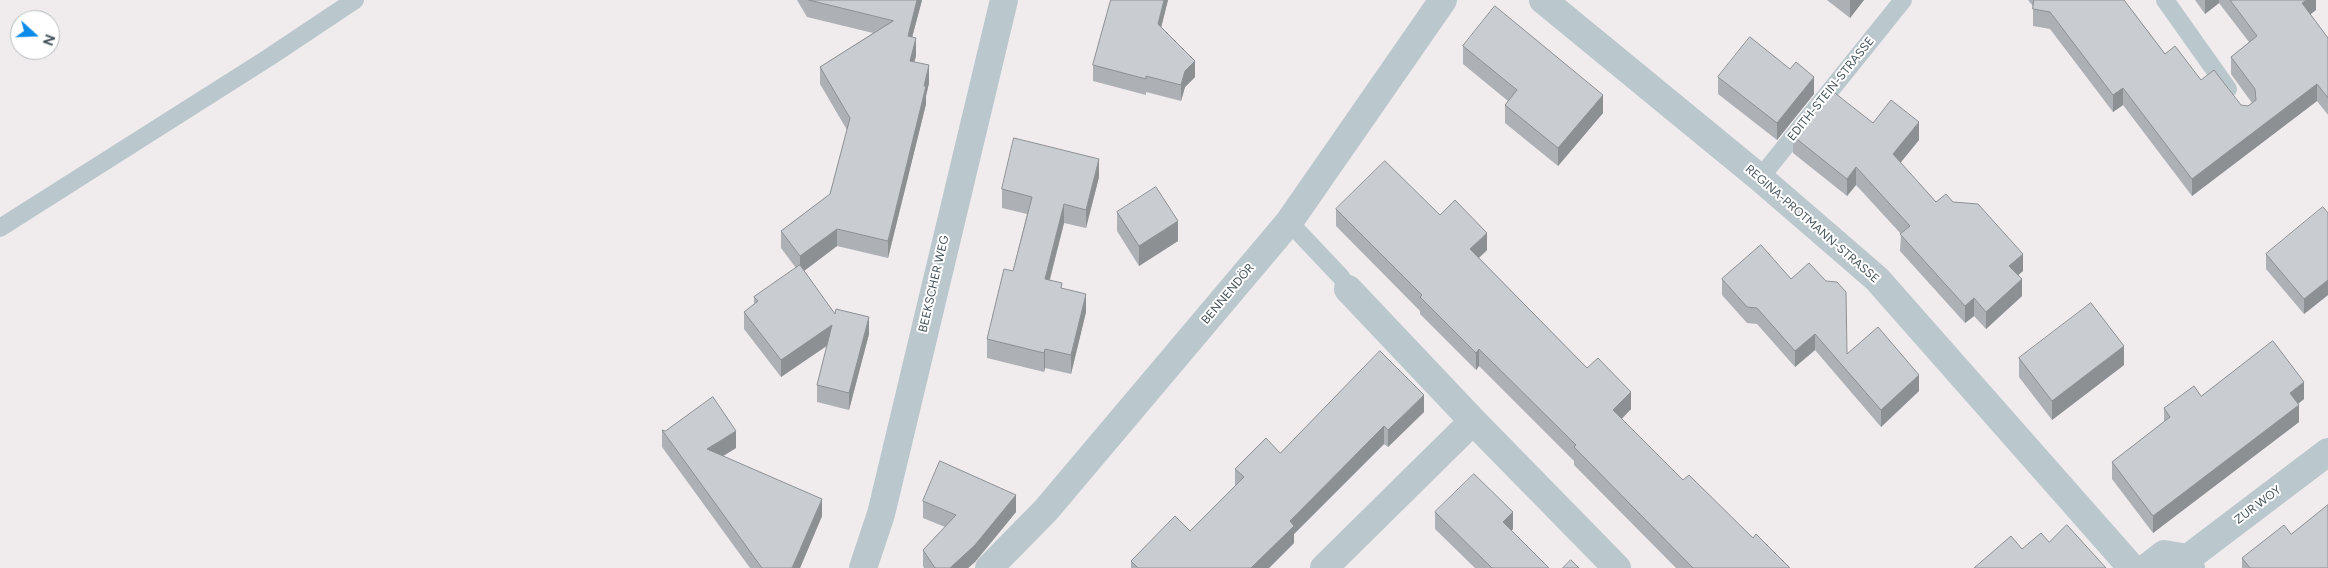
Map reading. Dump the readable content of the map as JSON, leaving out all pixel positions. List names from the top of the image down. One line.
{"streets":{"street":["REGINA-PROTMANN-STRASSE","BEEKSCHER WEG","BENNENDÖR","ZUR WOY"],"lane":["EDITH-STEIN-STRASSE"]},"crossings":[["EDITH-STEIN-STRASSE","REGINA-PROTMANN-STRASSE"]],"north":"right"}
